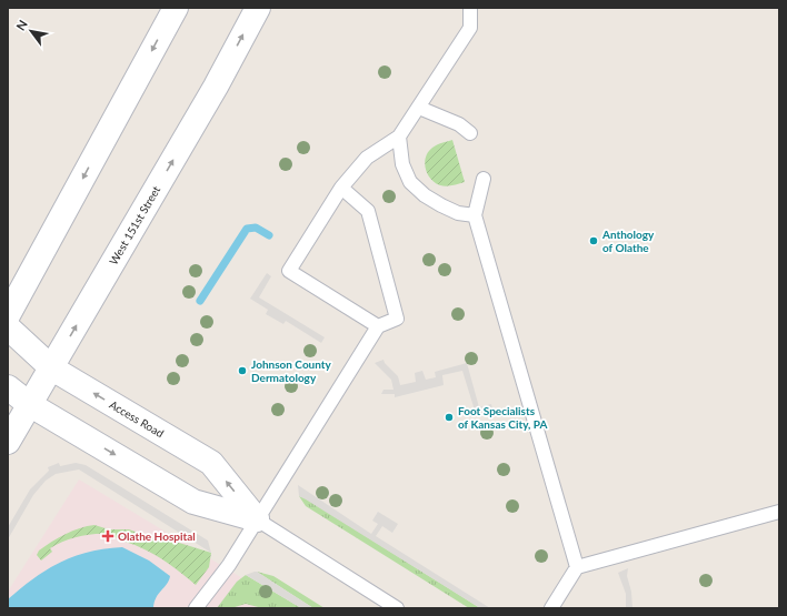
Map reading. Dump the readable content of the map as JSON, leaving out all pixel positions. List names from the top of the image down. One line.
{"streets":{"main road":["West 151st Street","Access Road"]},"crossings":[["West 151st Street","Access Road"]],"places":{"other":["Anthology of Olathe","Johnson County Dermatology","Foot Specialists of Kansas City, PA"],"health":["Olathe Hospital"]},"north":"top left"}
